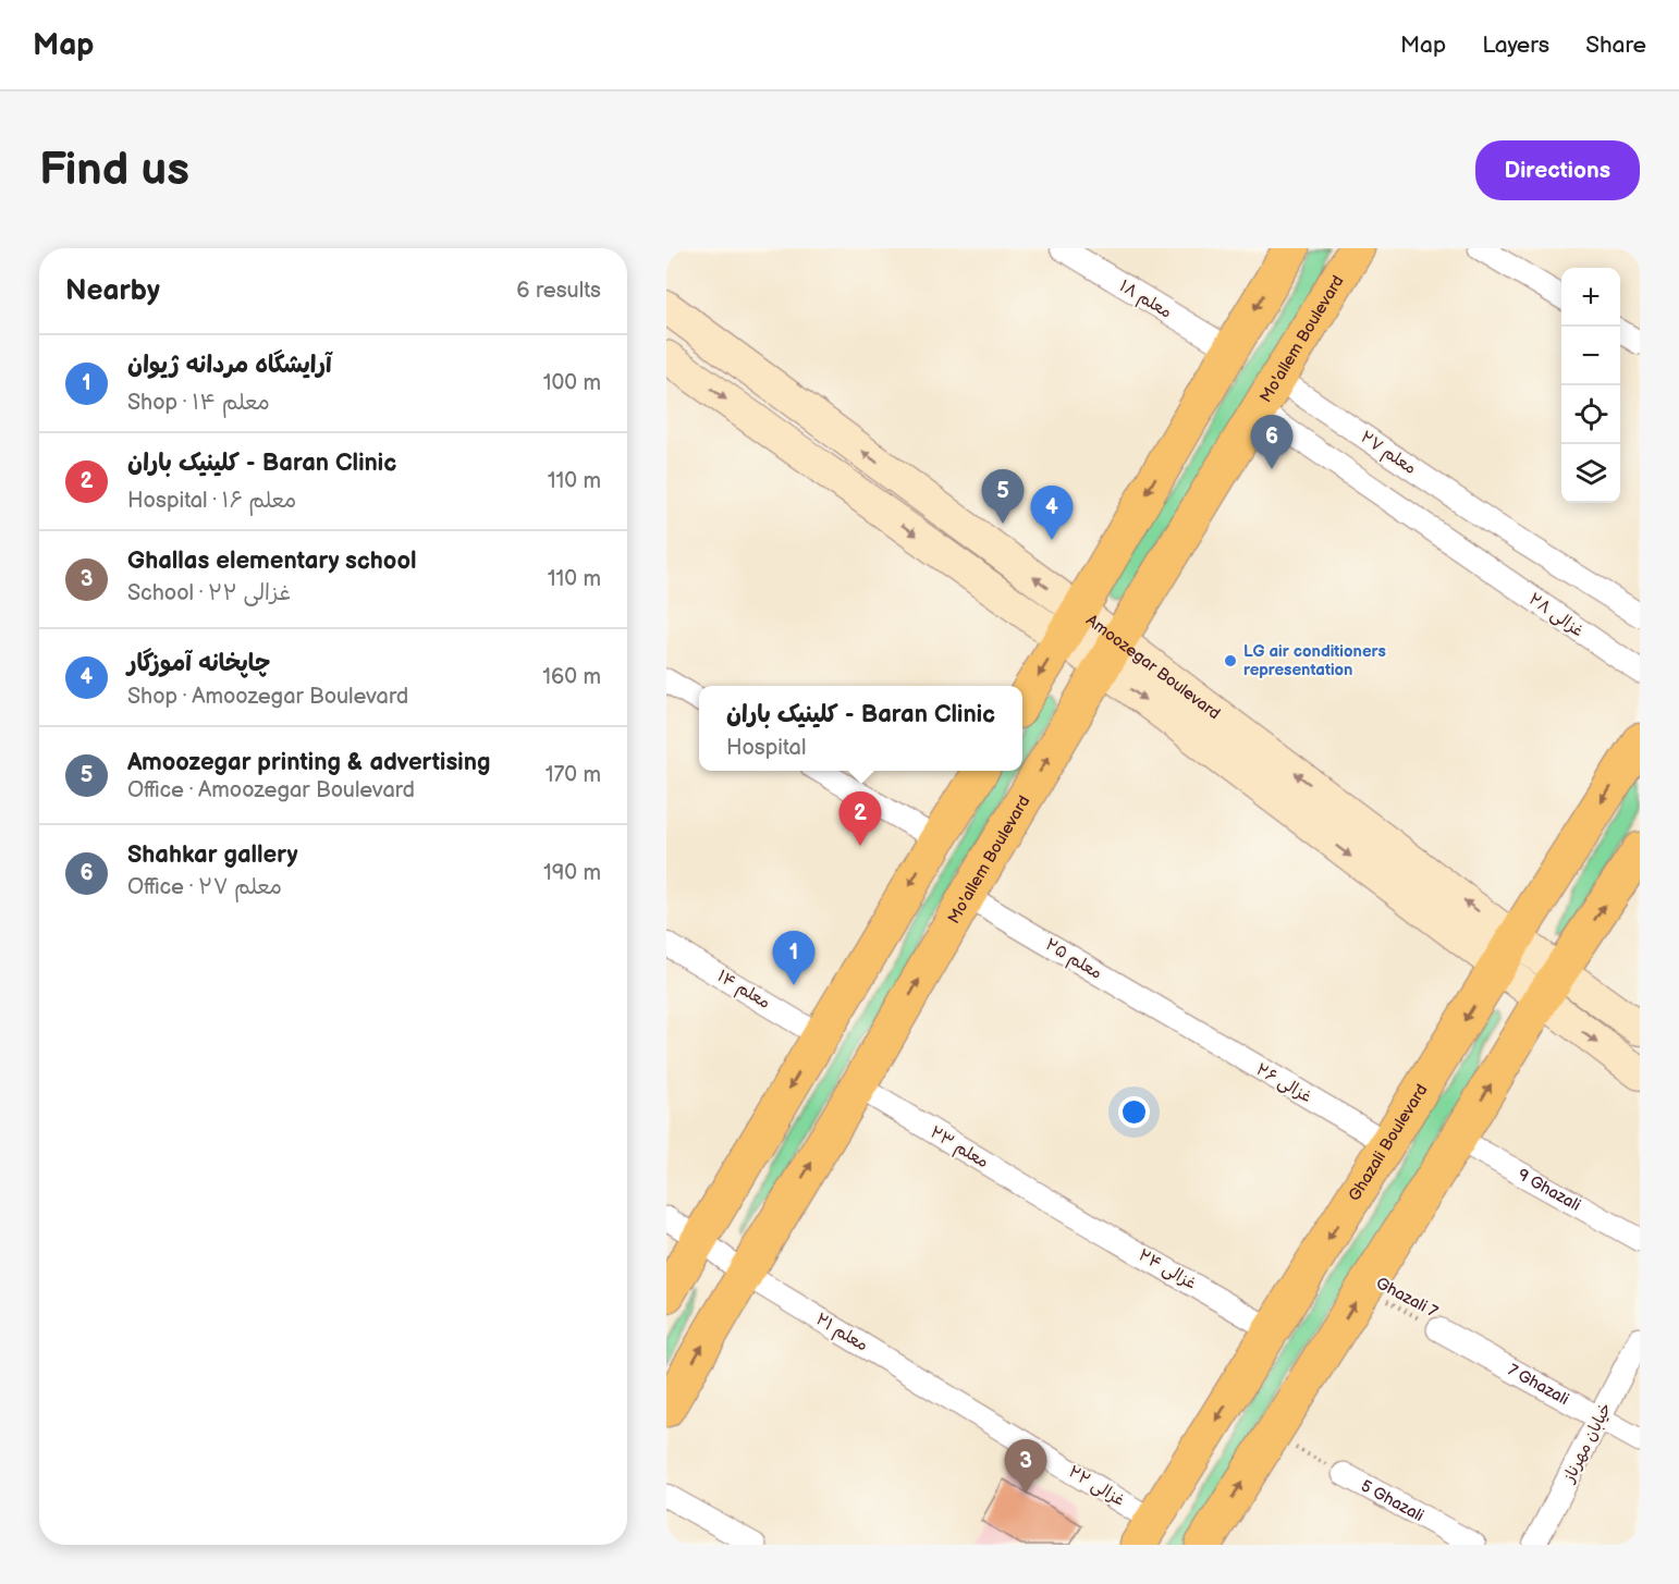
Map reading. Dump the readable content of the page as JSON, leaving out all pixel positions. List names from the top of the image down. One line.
{"streets":{"main road":["Mo'allem Boulevard","Amoozegar Boulevard","Ghazali Boulevard"],"street":["معلم ۱۸","معلم ۲۷","غزالی ۲۸","معلم ۲۵","معلم ۱۴","غزالی ۲۶","معلم ۲۳","9 Ghazali","غزالی ۲۴","معلم ۲۱","7 Ghazali","خیابان مهرناز","غزالی ۲۲","5 Ghazali"],"path":["Ghazali 7"]},"crossings":[["Mo'allem Boulevard","معلم ۲۷"],["Mo'allem Boulevard","غزالی ۲۸"],["Mo'allem Boulevard","Amoozegar Boulevard"],["Mo'allem Boulevard","معلم ۲۵"],["Mo'allem Boulevard","معلم ۲۳"],["Mo'allem Boulevard","معلم ۲۱"],["Amoozegar Boulevard","Ghazali Boulevard"],["معلم ۲۵","غزالی ۲۶"],["غزالی ۲۶","Ghazali Boulevard"],["Ghazali Boulevard","غزالی ۲۴"],["Ghazali Boulevard","غزالی ۲۲"],["معلم ۲۳","غزالی ۲۴"],["Ghazali 7","7 Ghazali"],["معلم ۲۱","غزالی ۲۲"],["7 Ghazali","خیابان مهرناز"]],"places":["LG air conditioners representation"],"page":{"header":"Map","nav":["Map","Layers","Share"],"buttons":"Directions","title":"Find us","heading":["Nearby","6 results"],"map_buttons":["+","−"],"list":[{"mark":"1","name":"آرایشگاه مردانه ژیوان","note":"Shop · معلم ۱۴","value":"100 m"},{"mark":"2","name":"کلینیک باران - Baran Clinic","note":"Hospital · معلم ۱۶","value":"110 m"},{"mark":"3","name":"Ghallas elementary school","note":"School · غزالی ۲۲","value":"110 m"},{"mark":"4","name":"چاپخانه آموزگار","note":"Shop · Amoozegar Boulevard","value":"160 m"},{"mark":"5","name":"Amoozegar printing & advertising","note":"Office · Amoozegar Boulevard","value":"170 m"},{"mark":"6","name":"Shahkar gallery","note":"Office · معلم ۲۷","value":"190 m"}],"pins":["6","5","4","2","1","3"],"popup":["کلینیک باران - Baran Clinic","Hospital"]}}
